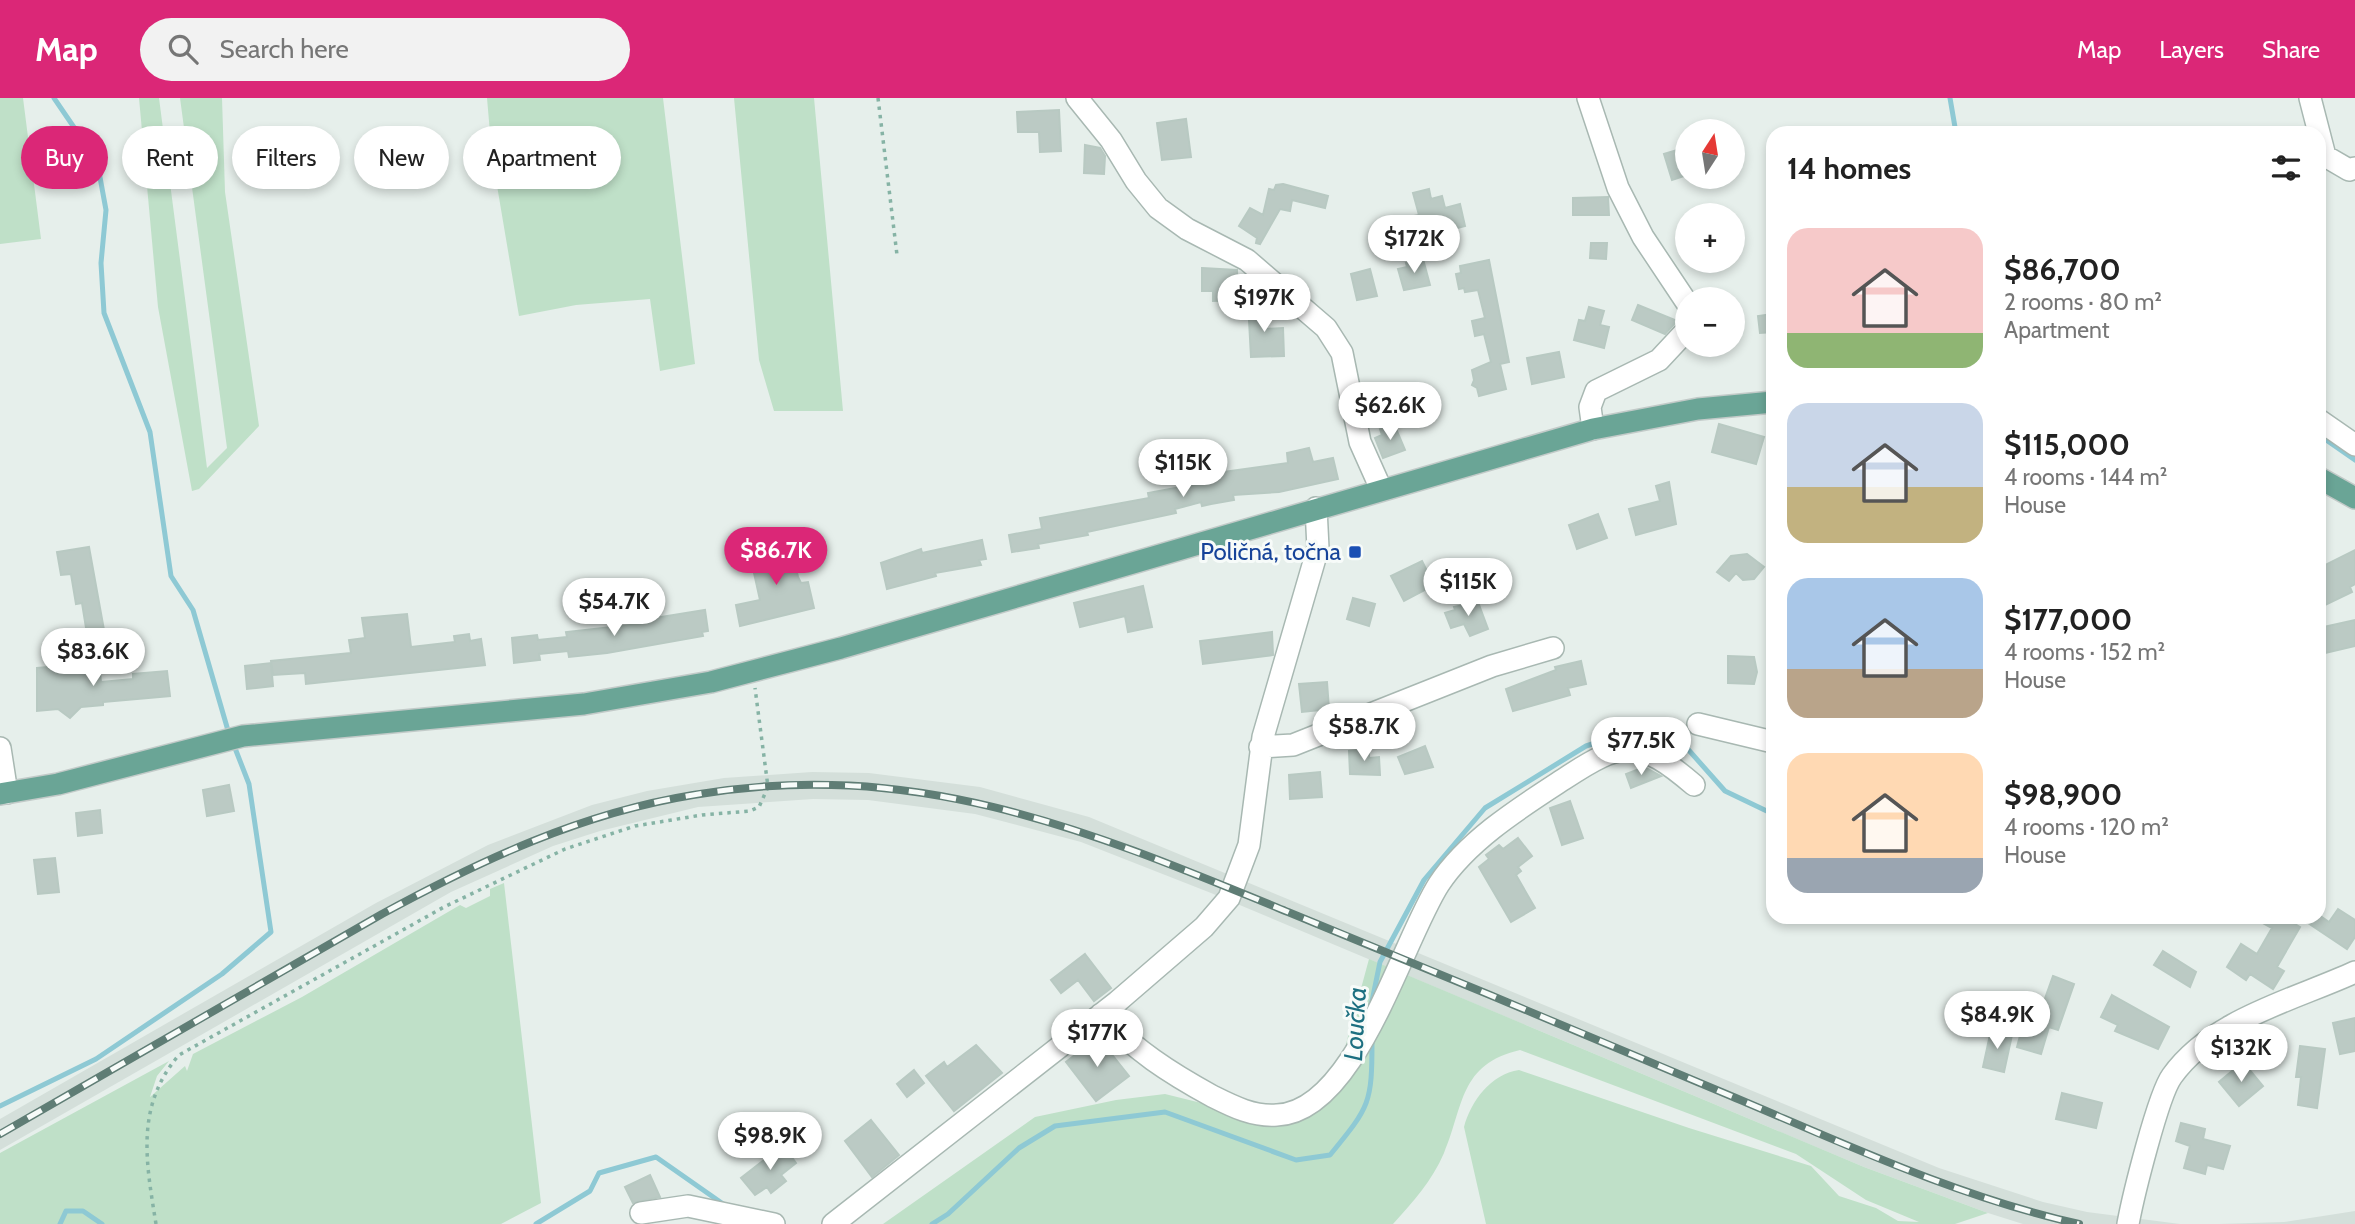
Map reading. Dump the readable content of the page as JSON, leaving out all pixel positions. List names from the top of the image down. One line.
{"water":["Loučka"],"places":{"transit":["Poličná, točna"]},"north":"top","page":{"header":"Map","search":"Search here","nav":["Map","Layers","Share"],"map_buttons":["+","−"],"chip":["Buy","Rent","Filters","New","Apartment"],"heading":"14 homes","list":[{"name":"$86,700","note":"2 rooms · 80 m² · Apartment"},{"name":"$115,000","note":"4 rooms · 144 m² · House"},{"name":"$177,000","note":"4 rooms · 152 m² · House"},{"name":"$98,900","note":"4 rooms · 120 m² · House"}],"price":["$172K","$197K","$62.6K","$115K","$86.7K","$115K","$54.7K","$83.6K","$58.7K","$77.5K","$84.9K","$177K","$132K","$98.9K"]}}
